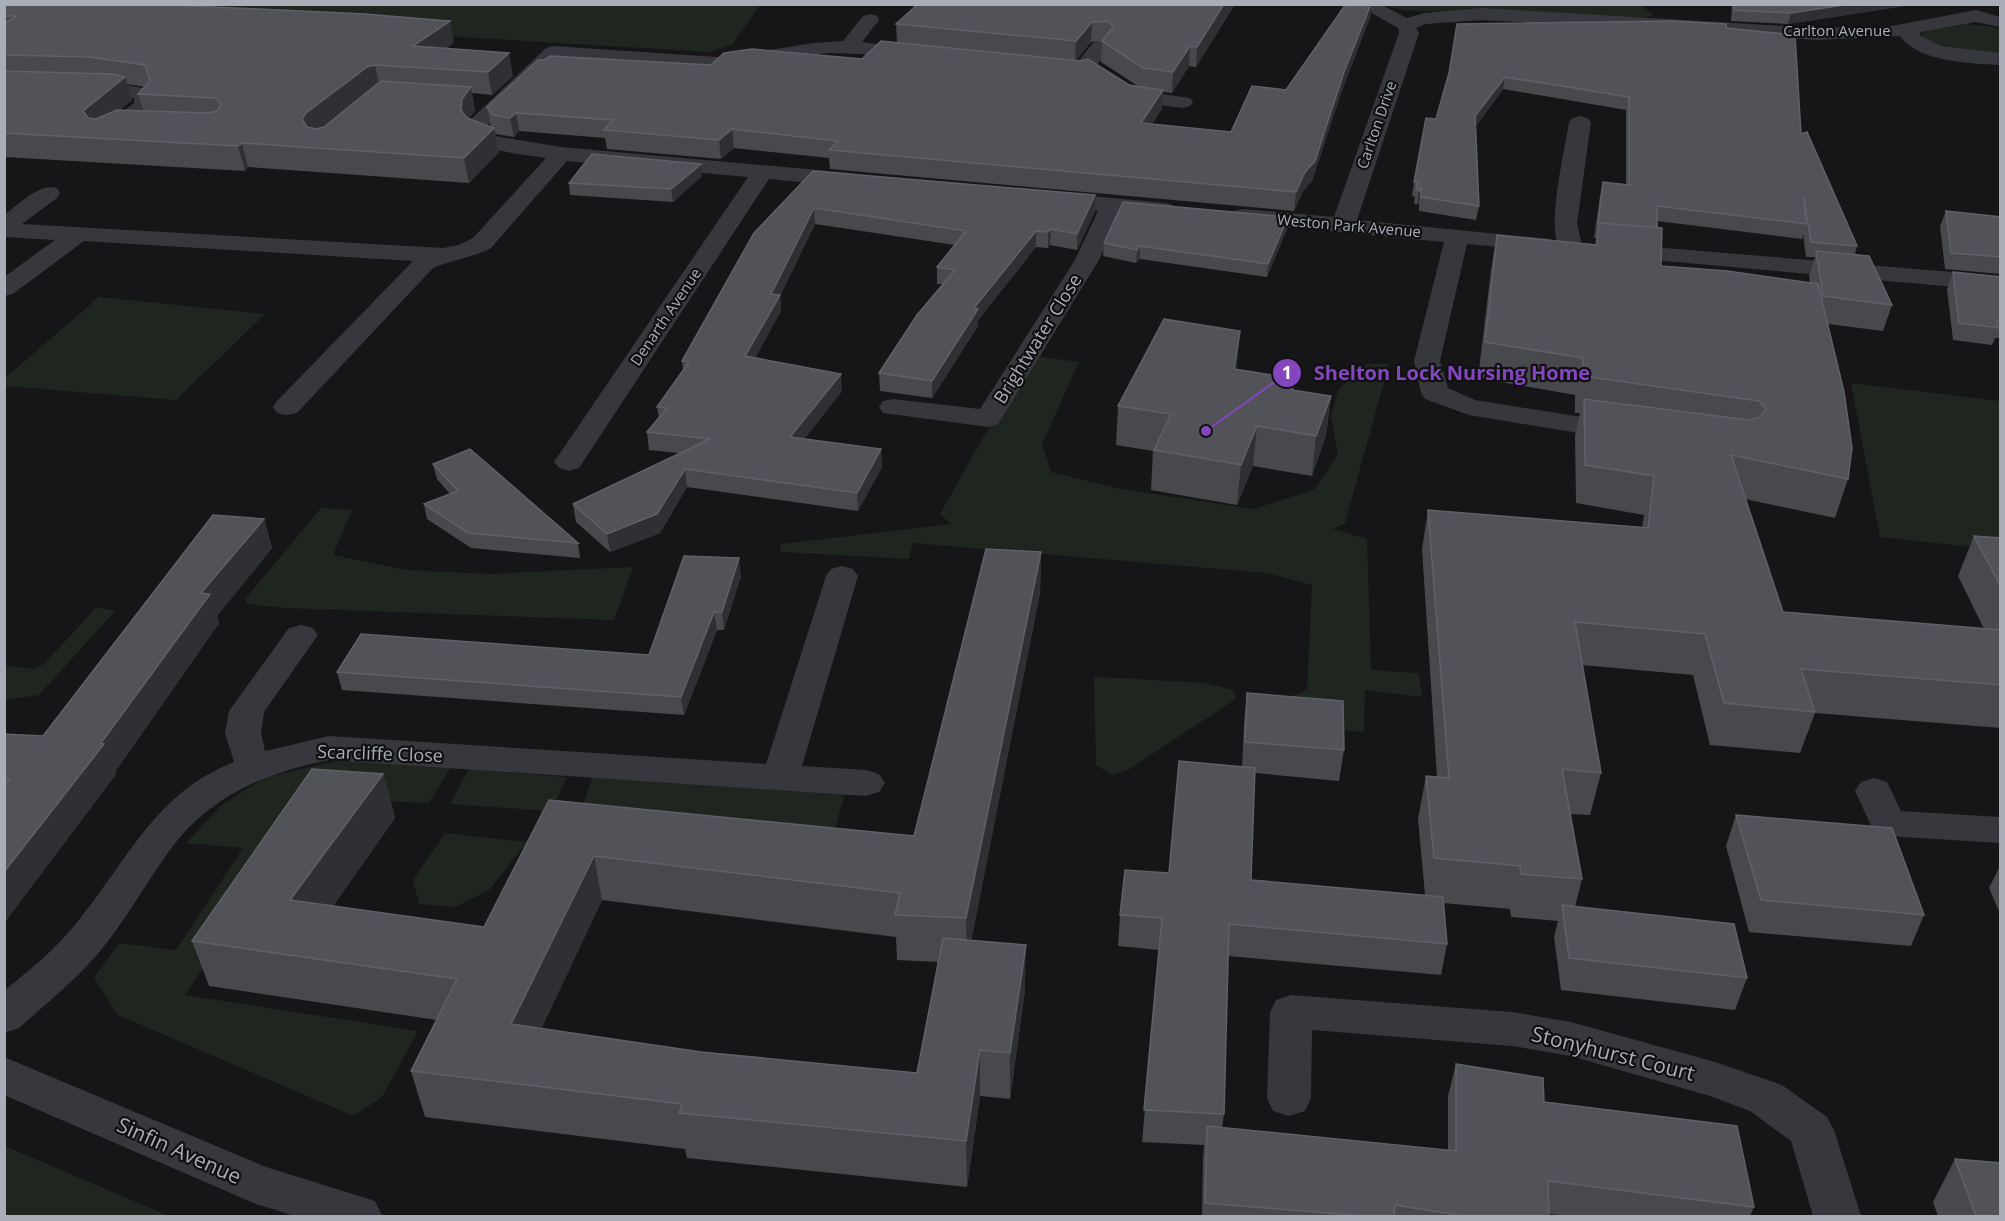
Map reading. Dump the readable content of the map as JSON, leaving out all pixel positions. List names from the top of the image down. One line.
{"streets":{"street":["Carlton Avenue","Carlton Drive","Weston Park Avenue","Denarth Avenue","Brightwater Close","Scarcliffe Close","Stonyhurst Court","Sinfin Avenue"]},"crossings":[["Carlton Avenue","Carlton Drive"],["Carlton Drive","Weston Park Avenue"]],"places":["Shelton Lock Nursing Home"]}
